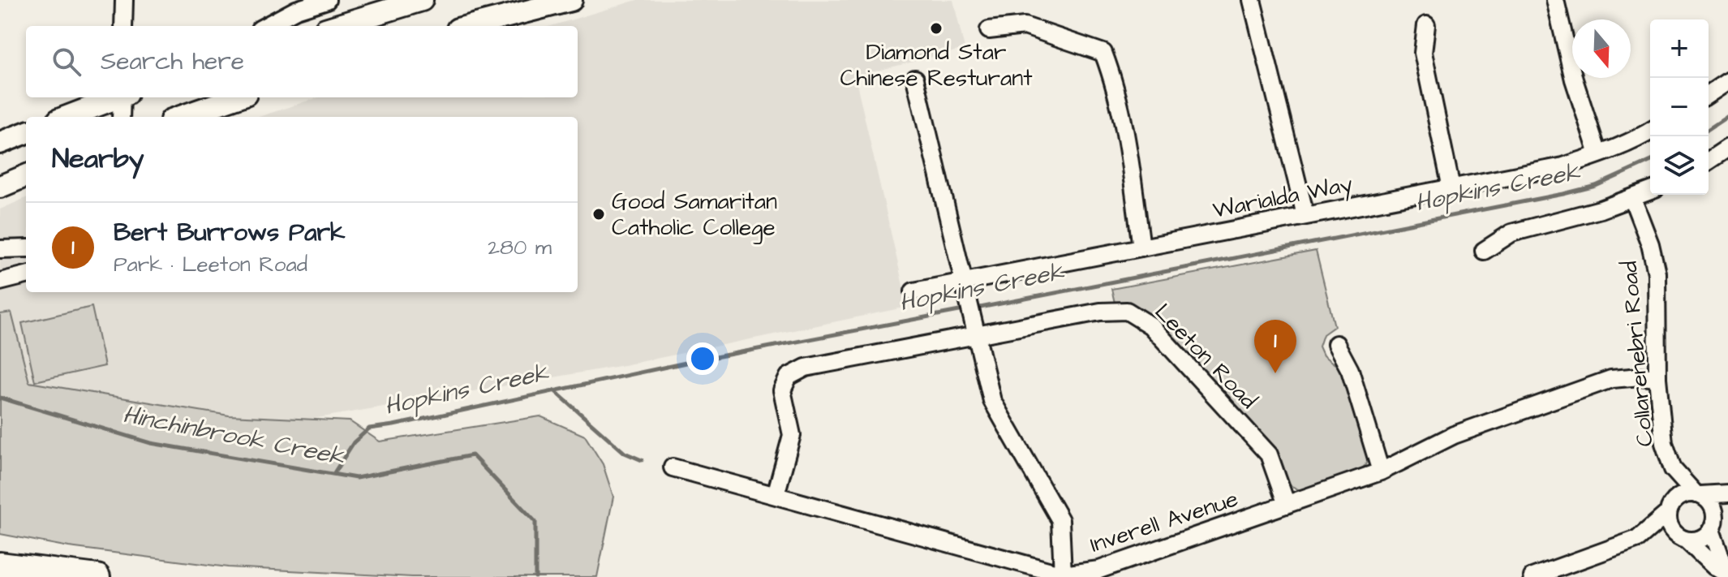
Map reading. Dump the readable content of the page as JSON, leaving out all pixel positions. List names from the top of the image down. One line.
{"streets":{"street":["Warialda Way","Collarenebri Road","Leeton Road","Inverell Avenue"]},"crossings":[["Collarenebri Road","Inverell Avenue"],["Leeton Road","Inverell Avenue"]],"water":["Hopkins Creek","Hinchinbrook Creek"],"places":["Diamond Star Chinese Resturant","Good Samaritan Catholic College"],"north":"bottom","page":{"map_buttons":["+","−"],"search":"Search here","heading":"Nearby","list":[{"mark":"1","name":"Bert Burrows Park","note":"Park · Leeton Road","value":"280 m"}],"pins":"1"}}
